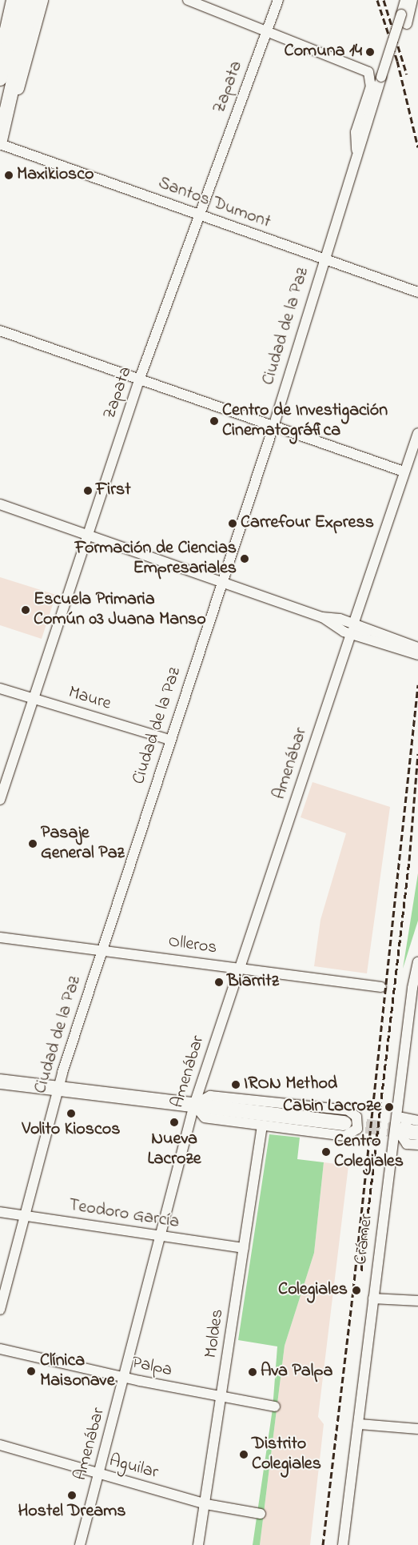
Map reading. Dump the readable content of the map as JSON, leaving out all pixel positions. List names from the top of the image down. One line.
{"streets":{"street":["Zapata","Santos Dumont","Ciudad de la Paz","Maure","Amenábar","Olleros","Teodoro García","Crámer","Moldes","Palpa","Aguilar"]},"crossings":[["Zapata","Santos Dumont"],["Zapata","Ciudad de la Paz"],["Zapata","Maure"],["Santos Dumont","Ciudad de la Paz"],["Ciudad de la Paz","Maure"],["Ciudad de la Paz","Olleros"],["Ciudad de la Paz","Teodoro García"],["Amenábar","Olleros"],["Amenábar","Teodoro García"],["Amenábar","Palpa"],["Amenábar","Aguilar"],["Teodoro García","Moldes"],["Moldes","Palpa"],["Moldes","Aguilar"]],"places":["Comuna 14","Maxikiosco","Centro de Investigación Cinematográfica","First","Carrefour Express","Formación de Ciencias Empresariales","Escuela Primaria Común 03 Juana Manso","Pasaje General Paz","Biarritz","IRON Method","Cabin Lacroze","Volito Kioscos","Nueva Lacroze","Centro Colegiales","Colegiales","Clínica Maisonave","Ava Palpa","Distrito Colegiales","Hostel Dreams"]}
